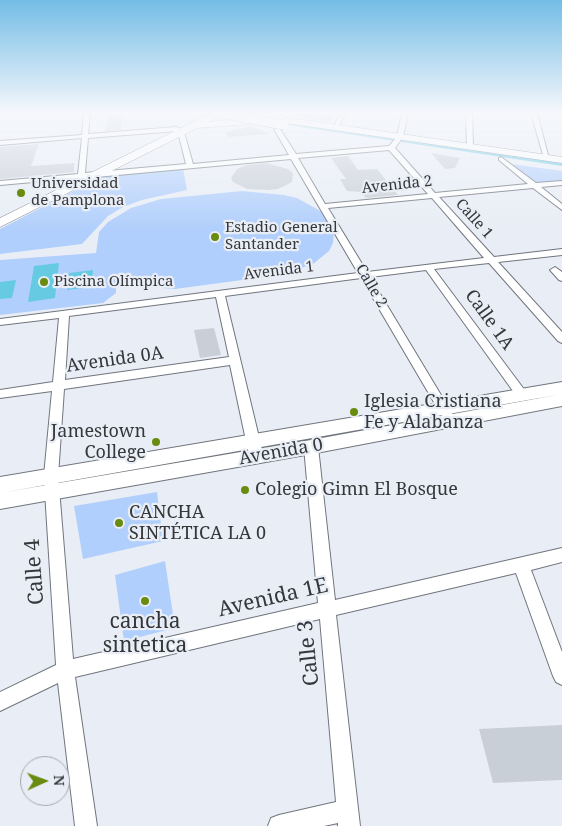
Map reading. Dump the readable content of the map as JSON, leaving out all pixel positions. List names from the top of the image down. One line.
{"streets":{"street":["Avenida 2","Calle 1","Avenida 1","Calle 2","Calle 1A","Avenida 0A","Avenida 0","Calle 4","Avenida 1E","Calle 3"]},"crossings":[["Avenida 2","Calle 1"],["Avenida 2","Calle 2"],["Calle 1","Avenida 1"],["Avenida 1","Calle 2"],["Avenida 1","Calle 1A"],["Avenida 1","Calle 4"],["Calle 2","Avenida 0"],["Calle 1A","Avenida 0"],["Avenida 0A","Calle 4"],["Avenida 0","Calle 4"],["Avenida 0","Calle 3"],["Calle 4","Avenida 1E"],["Avenida 1E","Calle 3"]],"places":["Universidad de Pamplona","Estadio General Santander","Piscina Olímpica","Iglesia Cristiana Fe y Alabanza","Jamestown College","Colegio Gimn El Bosque","CANCHA SINTÉTICA LA 0","cancha sintetica"],"north":"right"}
